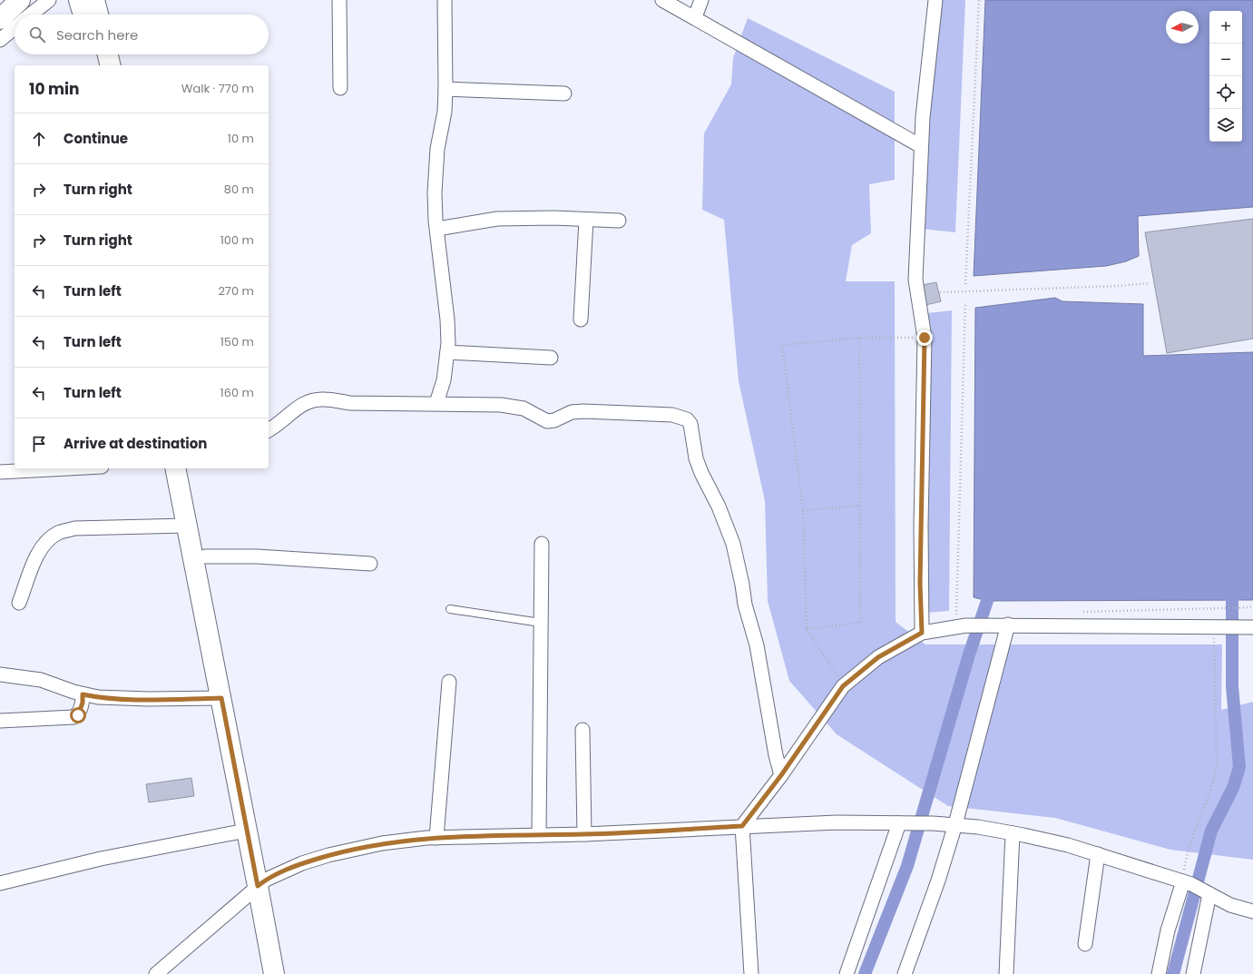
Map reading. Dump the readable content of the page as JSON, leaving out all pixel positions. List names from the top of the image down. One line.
{"north":"left","page":{"map_buttons":["+","−"],"search":"Search here","heading":["10 min","Walk · 770 m"],"list":[["Continue","10 m"],["Turn right","80 m"],["Turn right","100 m"],["Turn left","270 m"],["Turn left","150 m"],["Turn left","160 m"],"Arrive at destination"]}}
